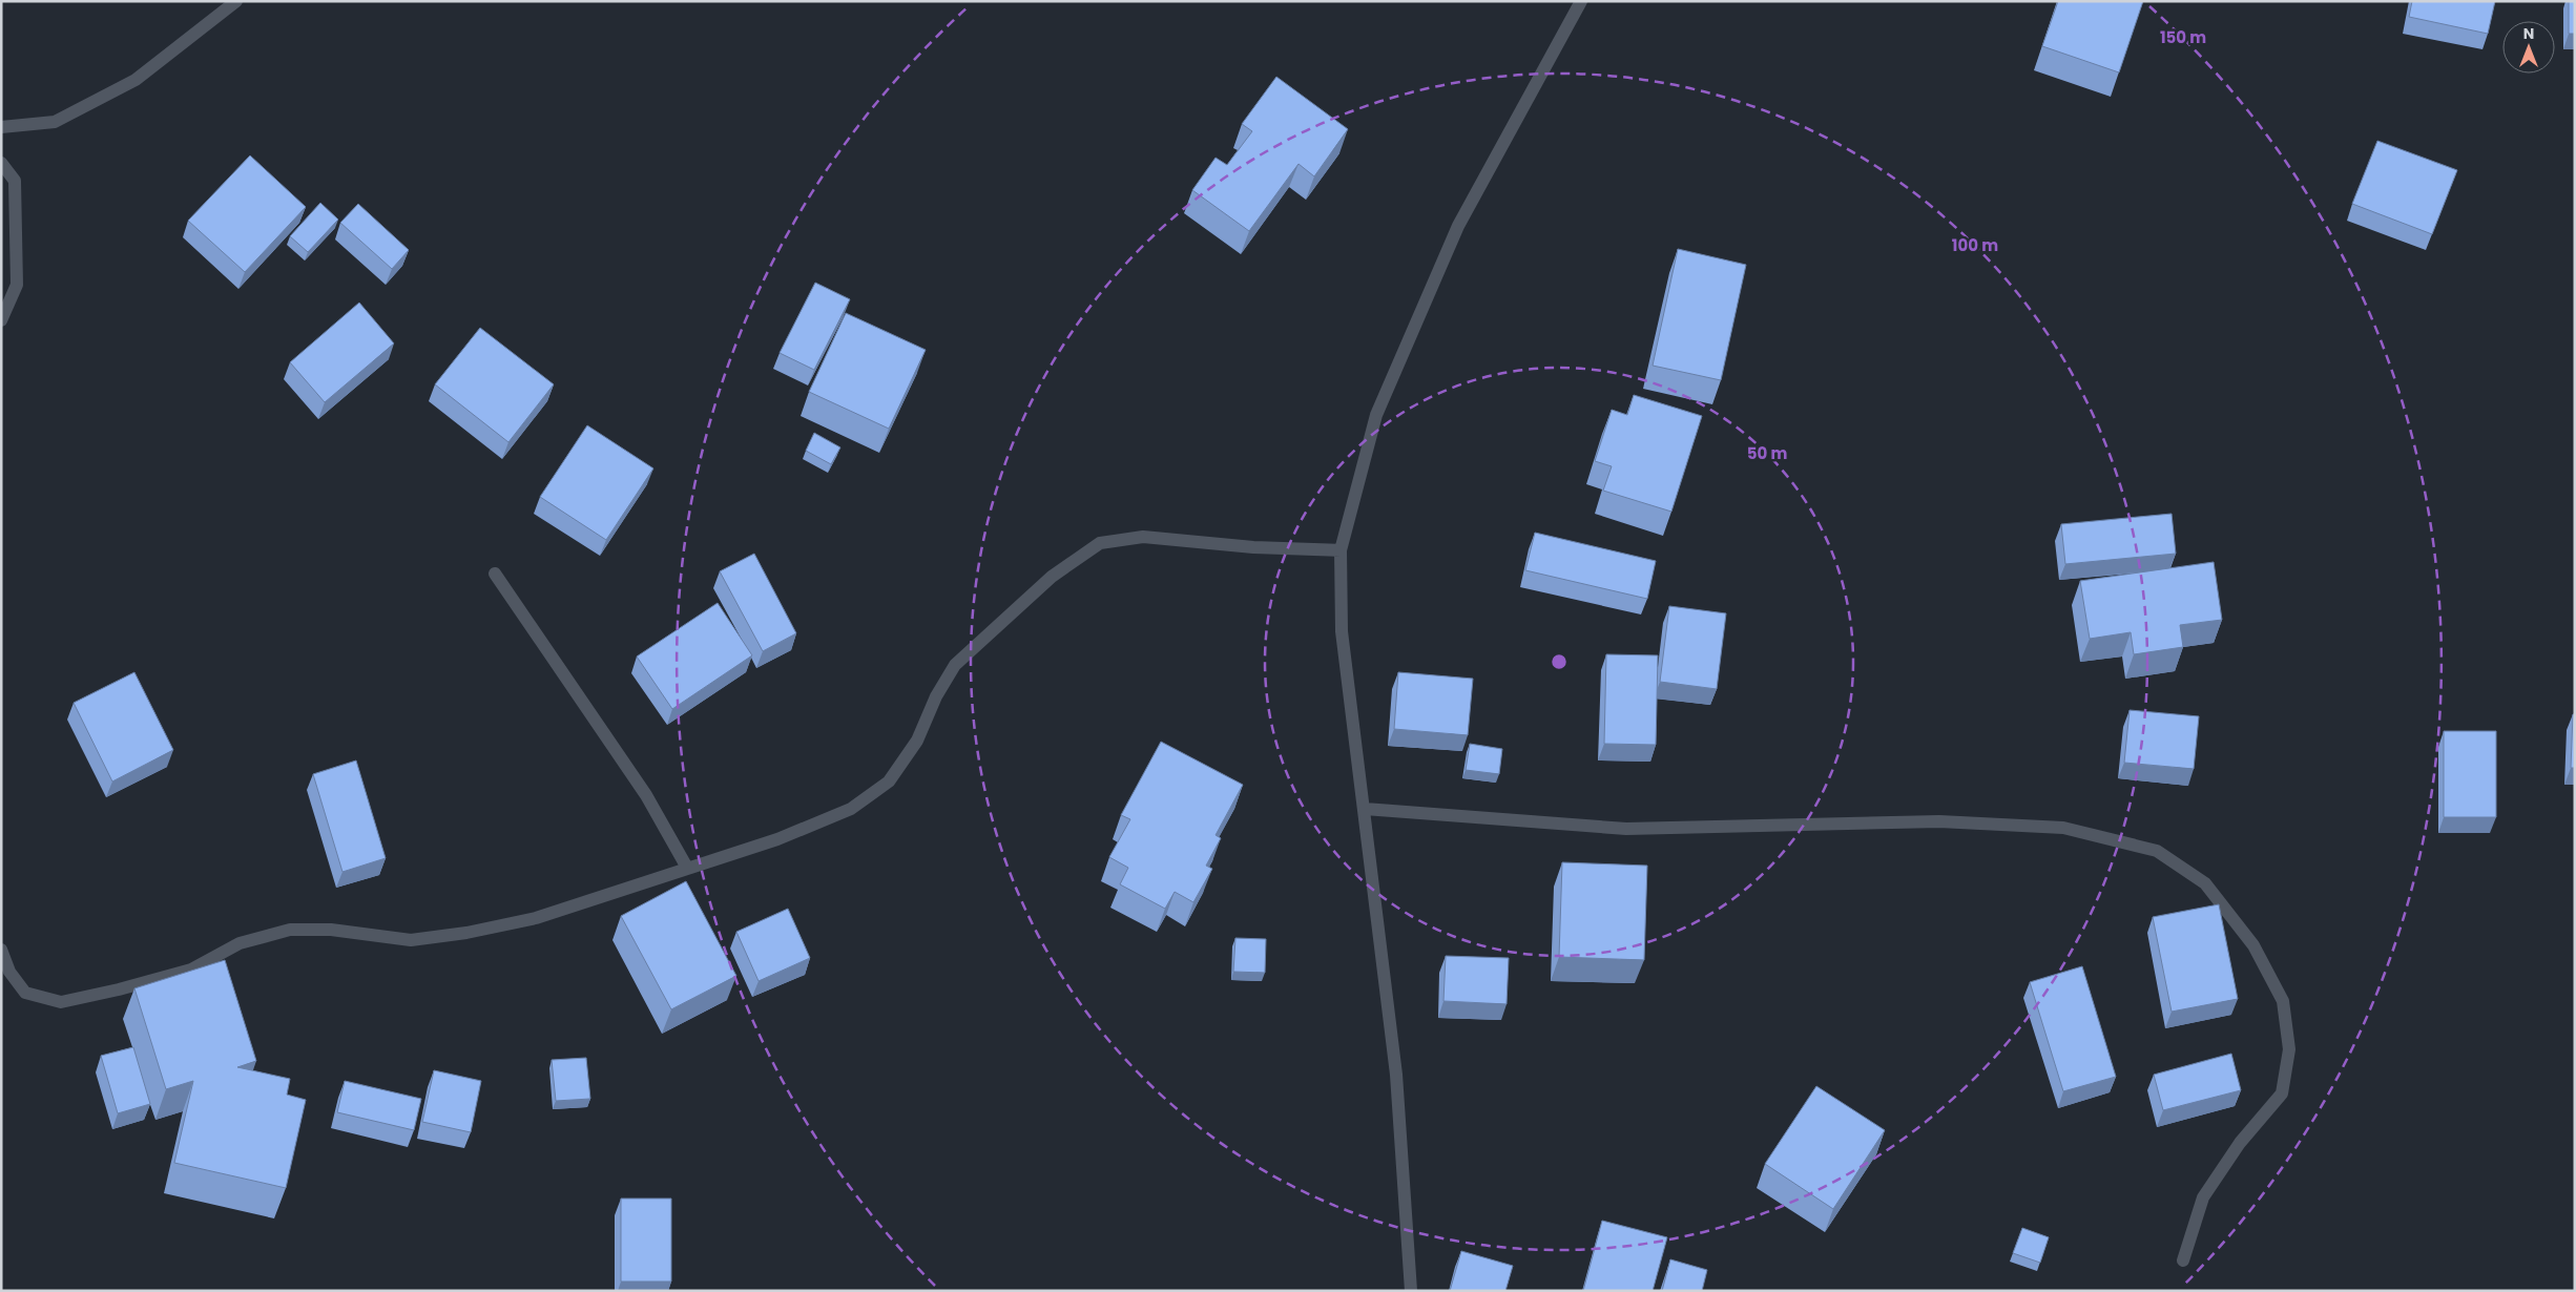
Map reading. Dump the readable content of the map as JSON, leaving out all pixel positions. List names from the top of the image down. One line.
{"north":"top","rings":["150 m","100 m","50 m"]}
